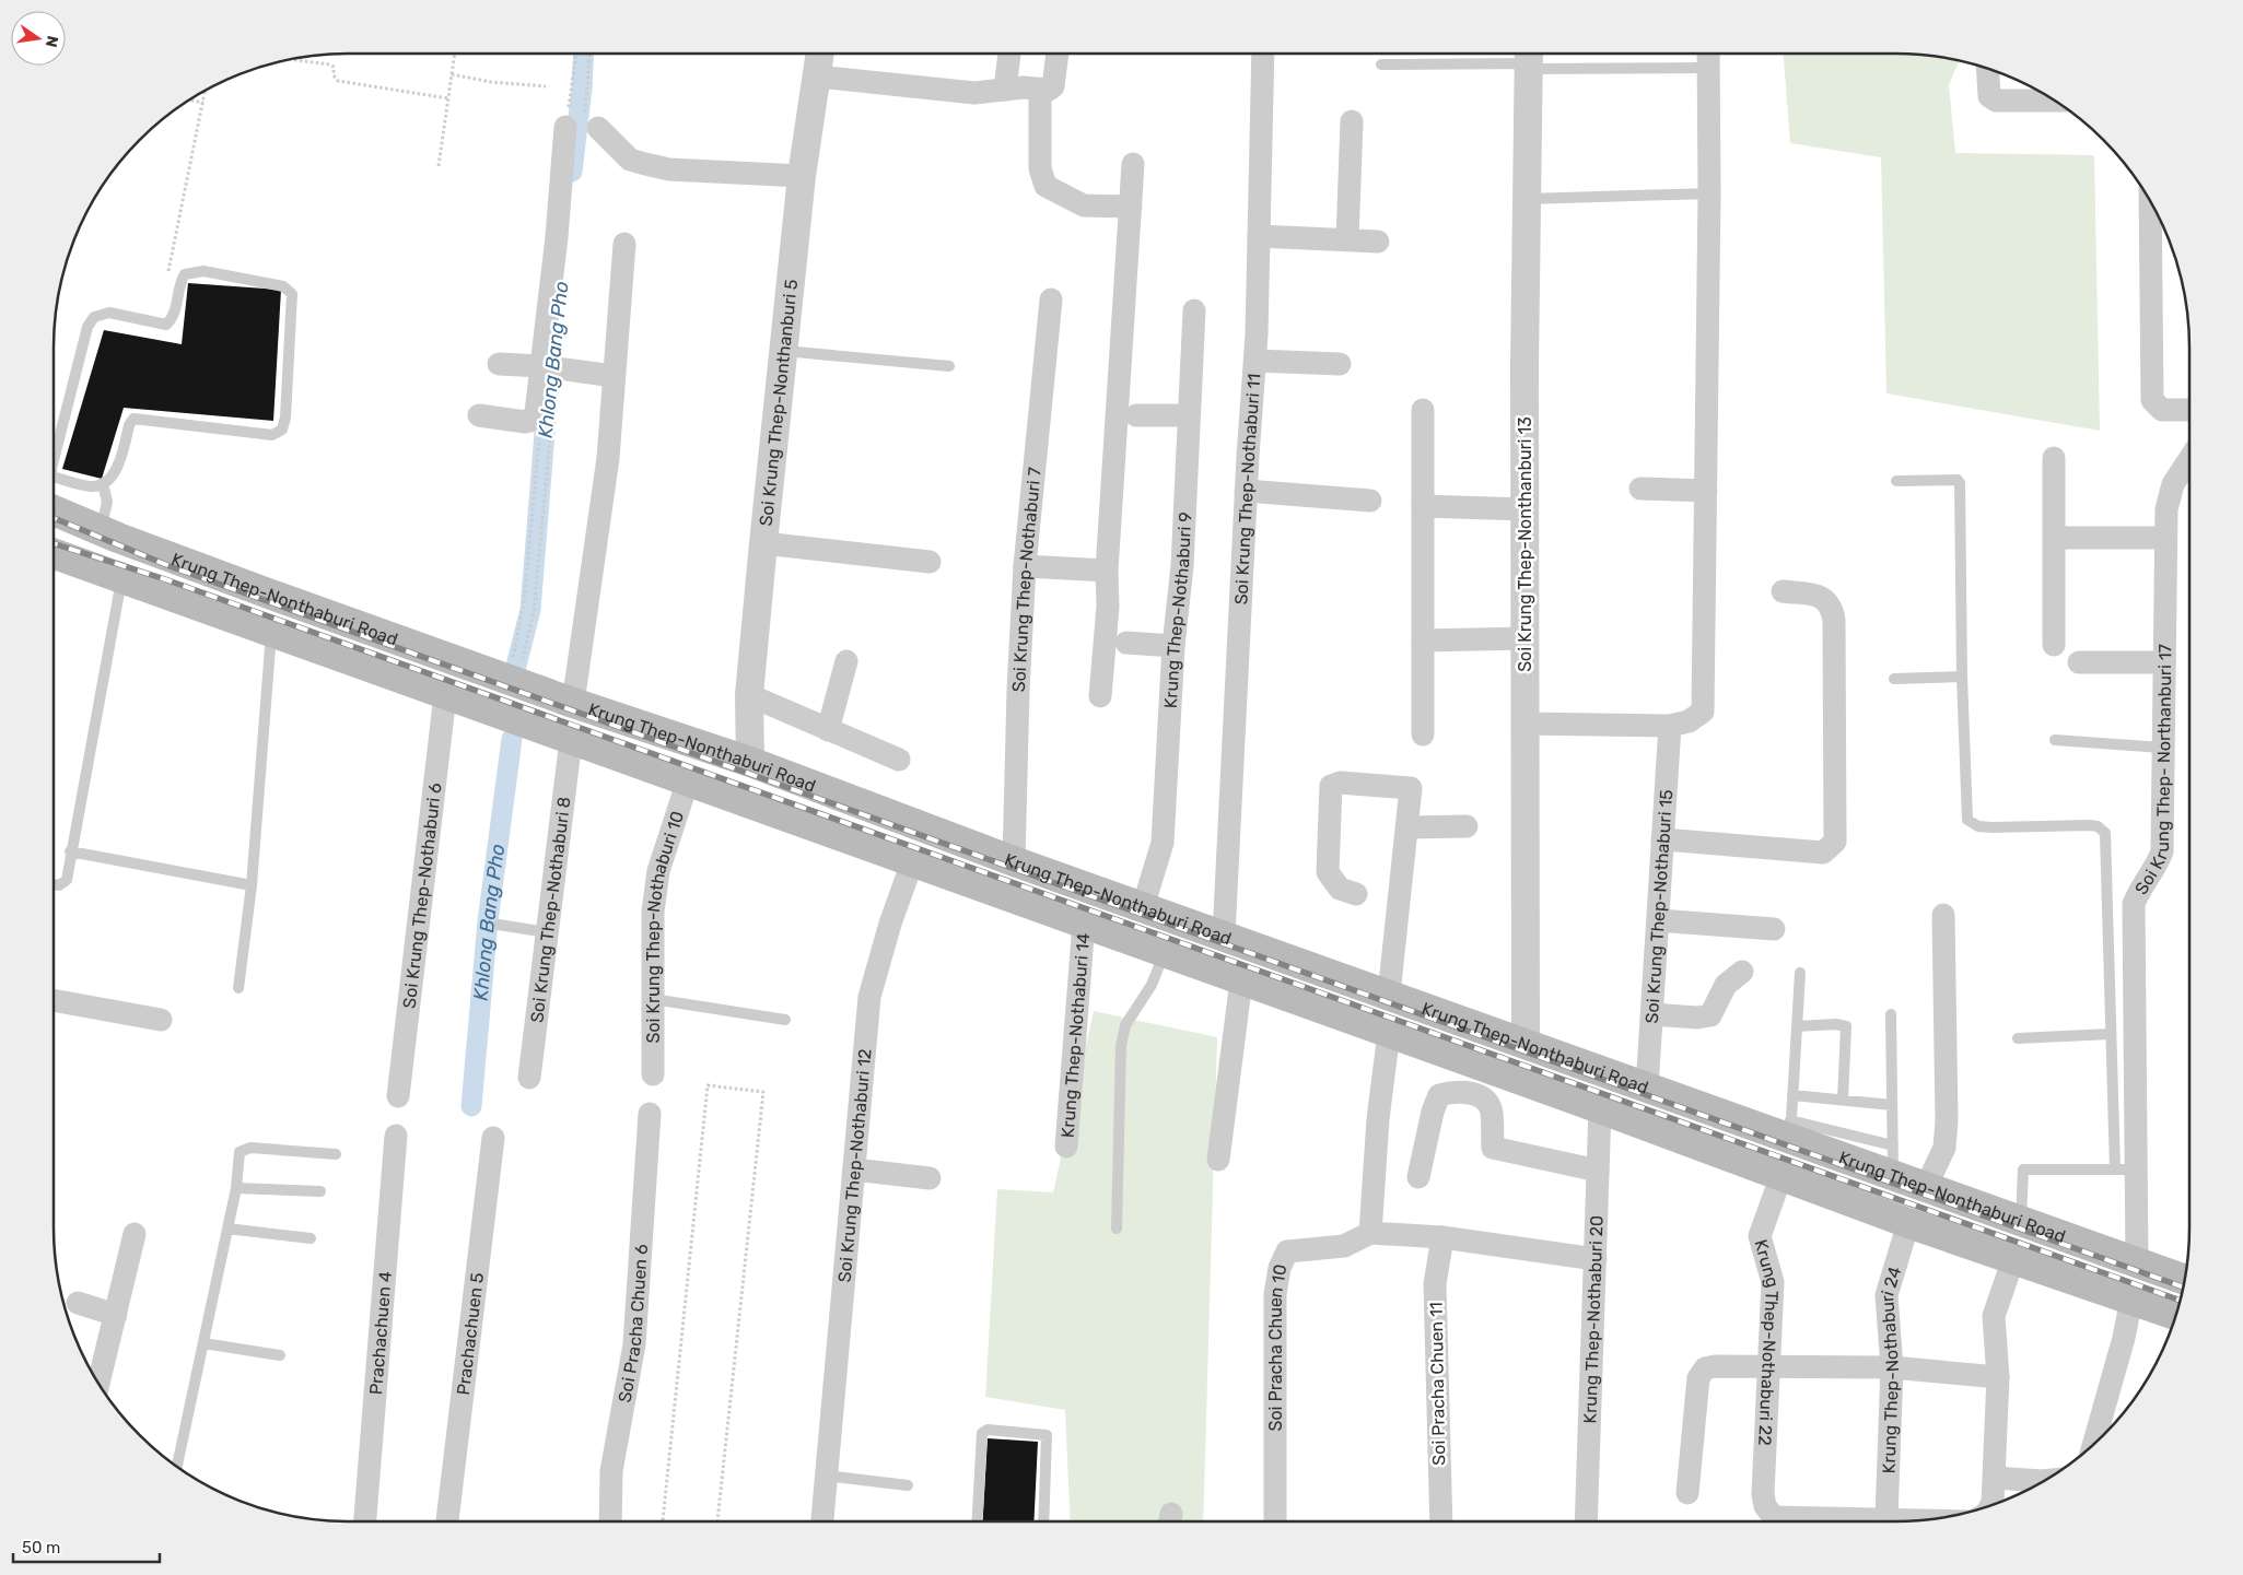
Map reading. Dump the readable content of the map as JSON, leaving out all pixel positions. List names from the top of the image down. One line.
{"streets":{"main road":["Krung Thep-Nonthaburi Road"],"street":["Soi Krung Thep-Nonthanburi 5","Soi Krung Thep-Nothaburi 11","Soi Krung Thep-Nonthanburi 13","Soi Krung Thep-Nothaburi 7","Krung Thep-Nothaburi 9","Soi Krung Thep- Northanburi 17","Soi Krung Thep-Nothaburi 6","Soi Krung Thep-Nothaburi 15","Soi Krung Thep-Nothaburi 8","Soi Krung Thep-Nothaburi 10","Krung Thep-Nothaburi 14","Soi Krung Thep-Nothaburi 12","Krung Thep-Nothaburi 20","Soi Pracha Chuen 6","Prachachuen 4","Prachachuen 5","Krung Thep-Nothaburi 22","Soi Pracha Chuen 10","Krung Thep-Nothaburi 24","Soi Pracha Chuen 11"]},"crossings":[["Soi Krung Thep-Nonthanburi 5","Krung Thep-Nonthaburi Road"],["Soi Krung Thep-Nothaburi 11","Krung Thep-Nonthaburi Road"],["Soi Krung Thep-Nonthanburi 13","Krung Thep-Nonthaburi Road"],["Soi Krung Thep-Nothaburi 7","Krung Thep-Nonthaburi Road"],["Krung Thep-Nonthaburi Road","Krung Thep-Nothaburi 9"],["Krung Thep-Nonthaburi Road","Soi Krung Thep- Northanburi 17"],["Krung Thep-Nonthaburi Road","Soi Krung Thep-Nothaburi 6"],["Krung Thep-Nonthaburi Road","Soi Krung Thep-Nothaburi 15"],["Krung Thep-Nonthaburi Road","Soi Krung Thep-Nothaburi 8"],["Krung Thep-Nonthaburi Road","Soi Krung Thep-Nothaburi 10"],["Krung Thep-Nonthaburi Road","Krung Thep-Nothaburi 14"],["Krung Thep-Nonthaburi Road","Soi Krung Thep-Nothaburi 12"],["Krung Thep-Nonthaburi Road","Krung Thep-Nothaburi 20"],["Krung Thep-Nonthaburi Road","Krung Thep-Nothaburi 22"],["Krung Thep-Nonthaburi Road","Krung Thep-Nothaburi 24"],["Krung Thep-Nothaburi 20","Soi Pracha Chuen 10"],["Krung Thep-Nothaburi 22","Krung Thep-Nothaburi 24"],["Soi Pracha Chuen 10","Soi Pracha Chuen 11"]],"water":["Khlong Bang Pho"],"scale_bar":"50 m","north":"right"}
